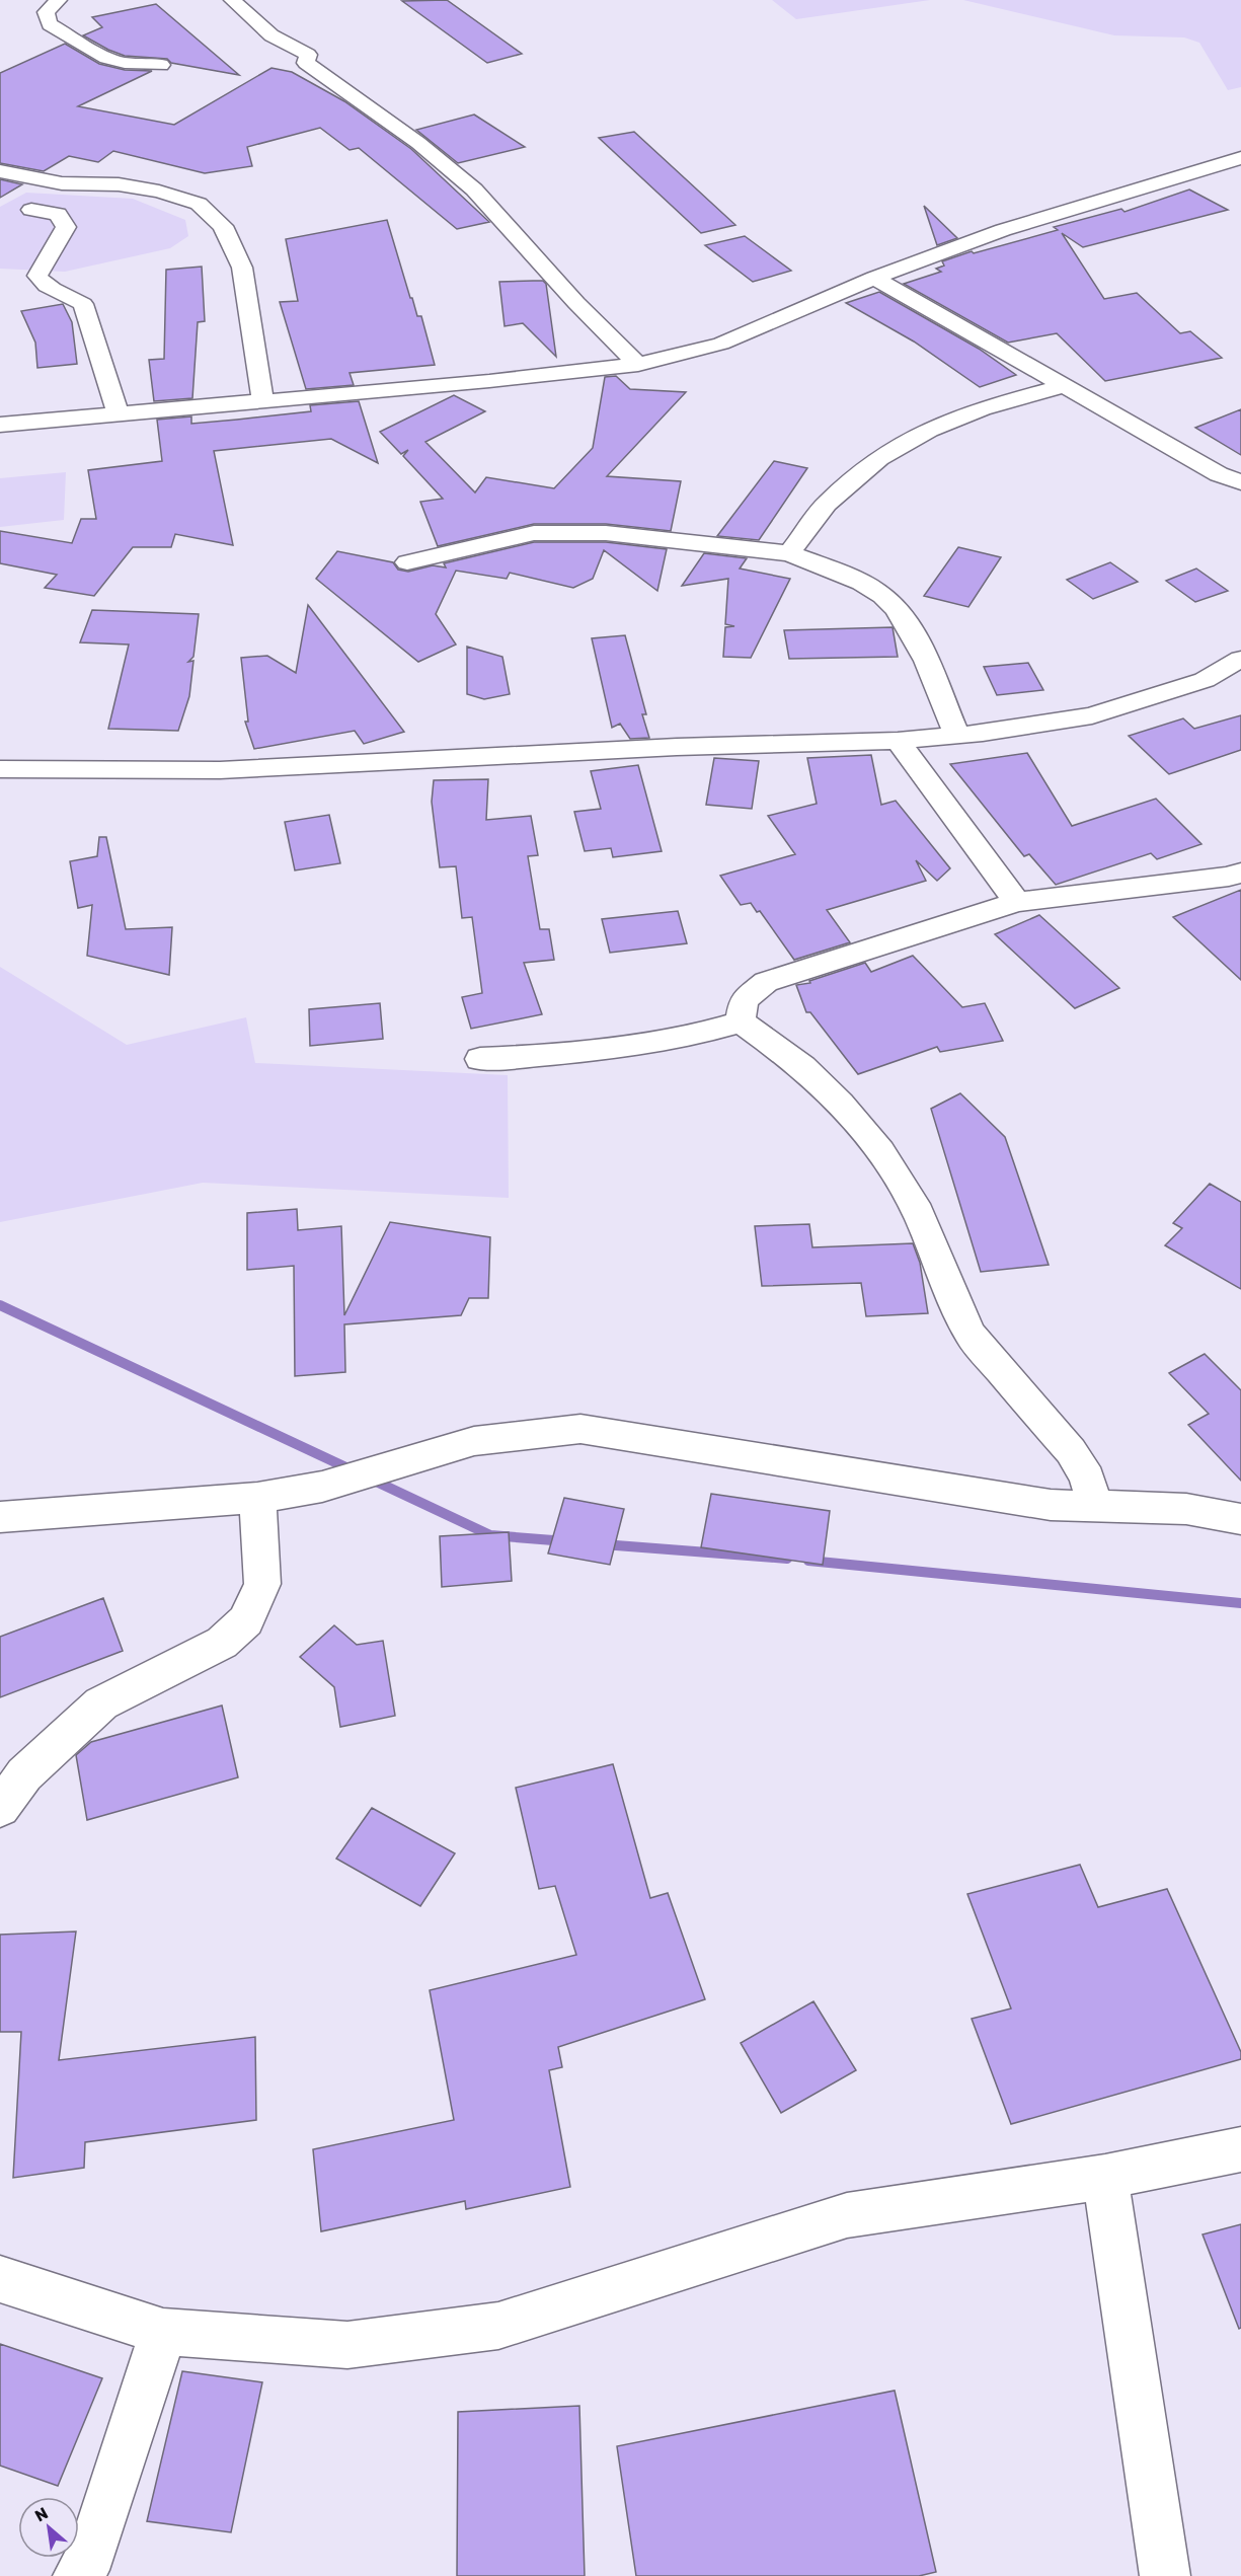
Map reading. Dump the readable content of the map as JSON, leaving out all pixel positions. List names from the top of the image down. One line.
{"north":"top left"}
